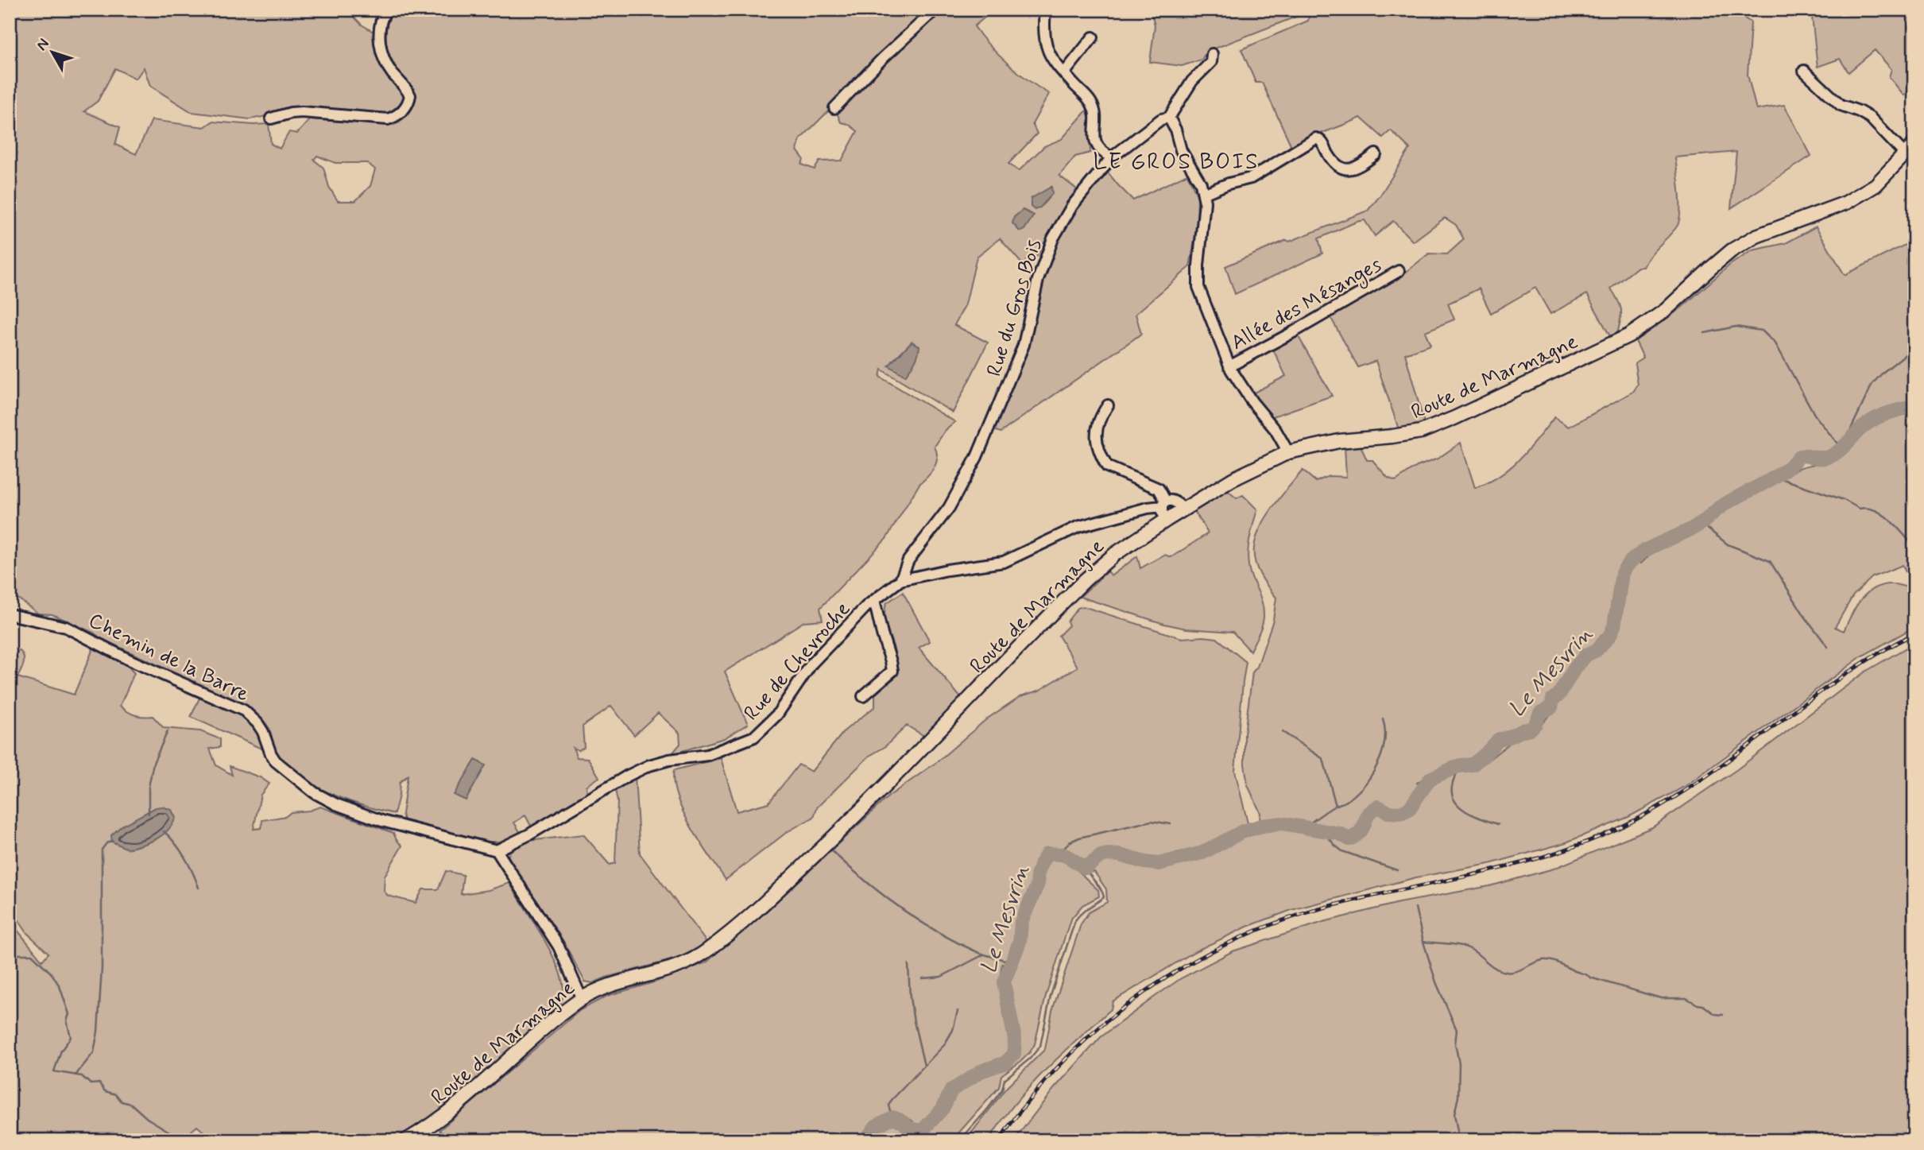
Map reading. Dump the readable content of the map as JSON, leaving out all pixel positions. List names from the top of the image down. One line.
{"streets":{"main road":["Route de Marmagne"],"street":["Allée des Mésanges","Rue du Gros Bois","Chemin de la Barre","Rue de Chevroche"]},"crossings":[["Rue du Gros Bois","Rue de Chevroche"],["Chemin de la Barre","Rue de Chevroche"]],"districts":["LE GROS BOIS"],"water":["Le Mesvrin"],"north":"top left"}
